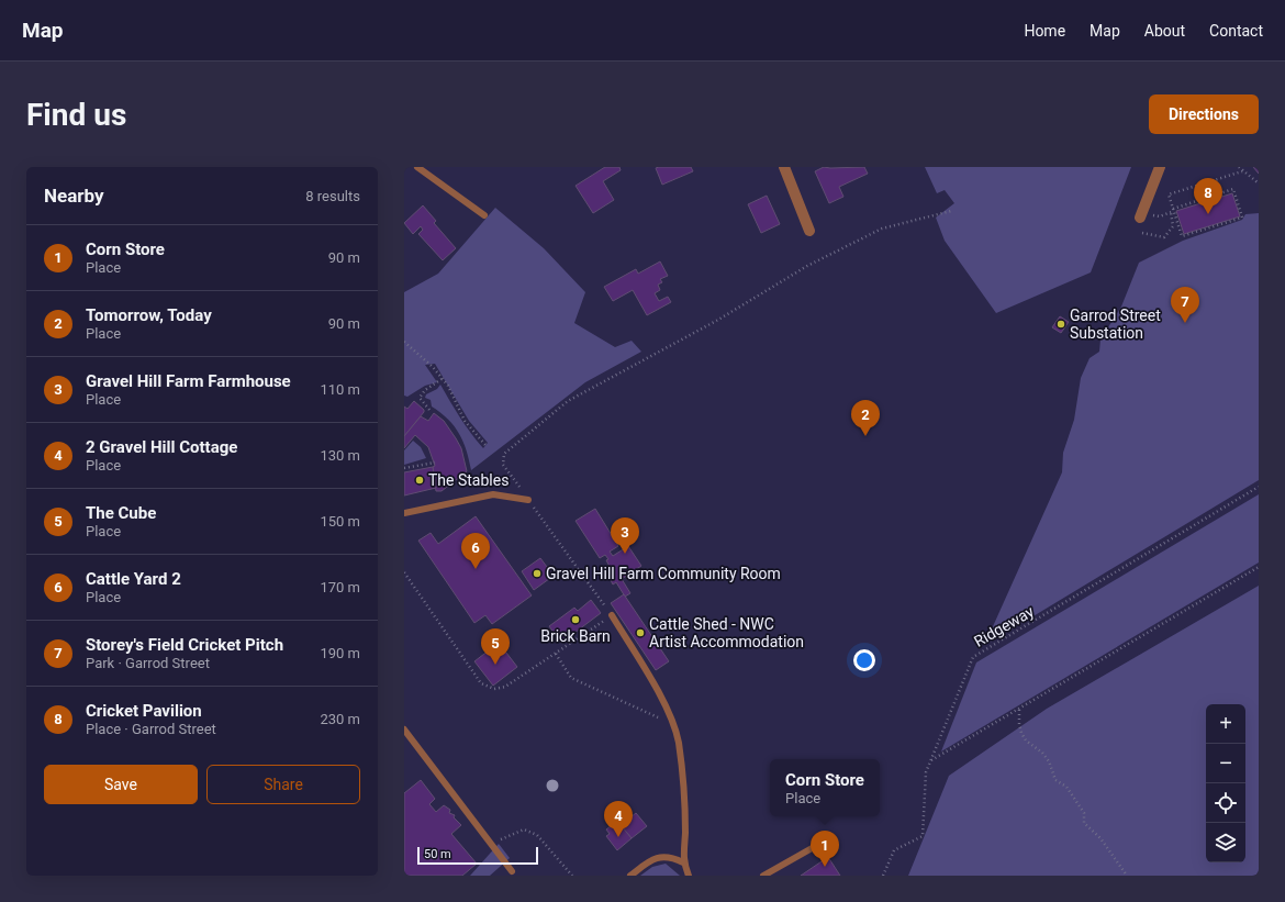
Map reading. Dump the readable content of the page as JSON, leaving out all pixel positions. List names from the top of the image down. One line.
{"streets":{"path":["Ridgeway"]},"places":["Garrod Street Substation","The Stables","Gravel Hill Farm Community Room","Brick Barn","Cattle Shed - NWC Artist Accommodation"],"scale_bar":"50 m","page":{"header":"Map","nav":["Home","Map","About","Contact"],"buttons":["Directions",["Save","Share"]],"title":"Find us","heading":["Nearby","8 results"],"pins":["8","7","2","3","6","5","4","1"],"list":[{"mark":"1","name":"Corn Store","note":"Place","value":"90 m"},{"mark":"2","name":"Tomorrow, Today","note":"Place","value":"90 m"},{"mark":"3","name":"Gravel Hill Farm Farmhouse","note":"Place","value":"110 m"},{"mark":"4","name":"2 Gravel Hill Cottage","note":"Place","value":"130 m"},{"mark":"5","name":"The Cube","note":"Place","value":"150 m"},{"mark":"6","name":"Cattle Yard 2","note":"Place","value":"170 m"},{"mark":"7","name":"Storey's Field Cricket Pitch","note":"Park · Garrod Street","value":"190 m"},{"mark":"8","name":"Cricket Pavilion","note":"Place · Garrod Street","value":"230 m"}],"map_buttons":["+","−"],"popup":["Corn Store","Place"],"scale":"50 m"}}
